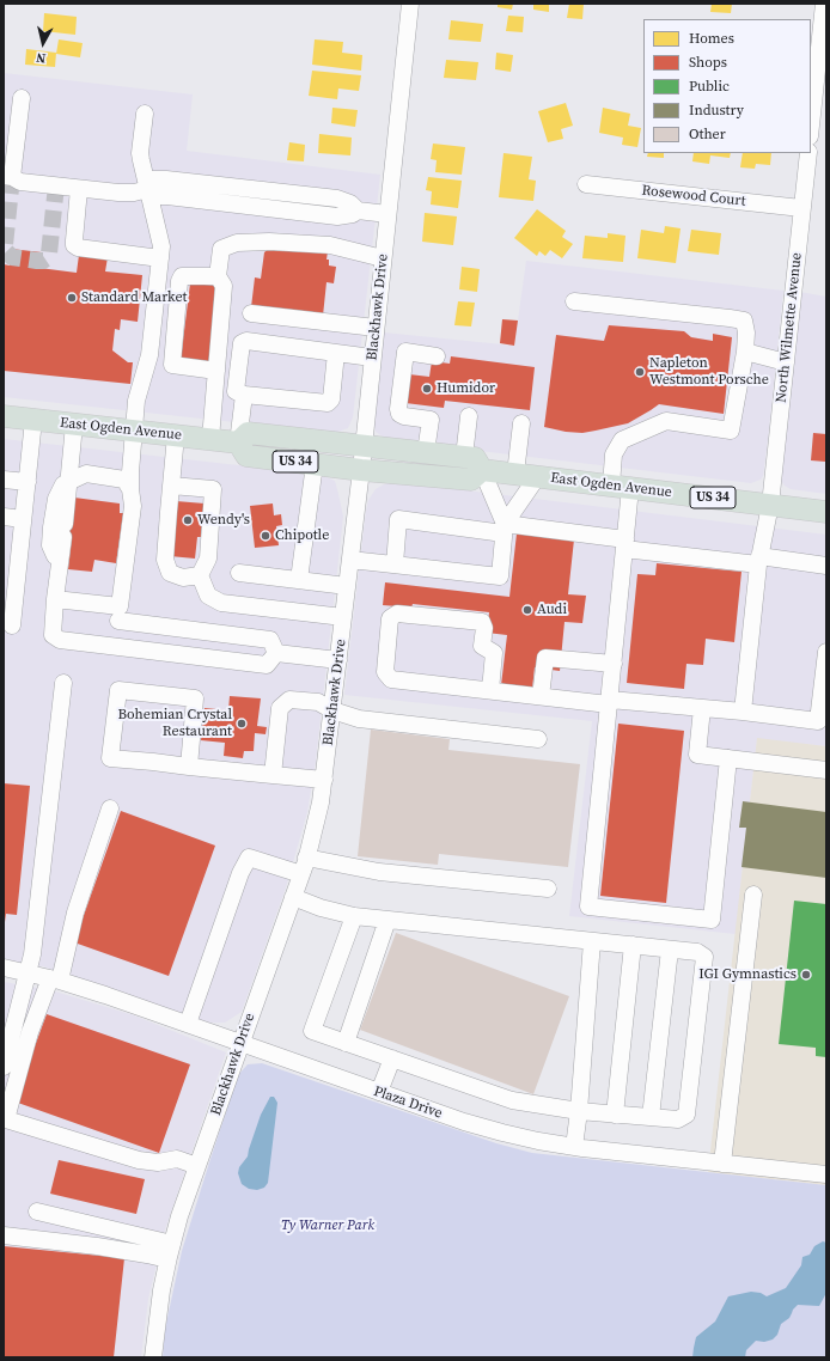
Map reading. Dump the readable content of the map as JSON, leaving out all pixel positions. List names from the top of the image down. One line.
{"streets":{"main road":["East Ogden Avenue","US 34"],"street":["Rosewood Court","Blackhawk Drive","North Wilmette Avenue","Plaza Drive"]},"crossings":[["Rosewood Court","North Wilmette Avenue"],["Blackhawk Drive","East Ogden Avenue"],["Blackhawk Drive","US 34"],["Blackhawk Drive","Plaza Drive"],["North Wilmette Avenue","East Ogden Avenue"],["East Ogden Avenue","US 34"]],"parks":["Ty Warner Park"],"places":["Standard Market","Napleton Westmont Porsche","Humidor","Wendy's","Chipotle","Audi","Bohemian Crystal Restaurant","IGI Gymnastics"],"legend":["Homes","Shops","Public","Industry","Other"],"north":"bottom"}
